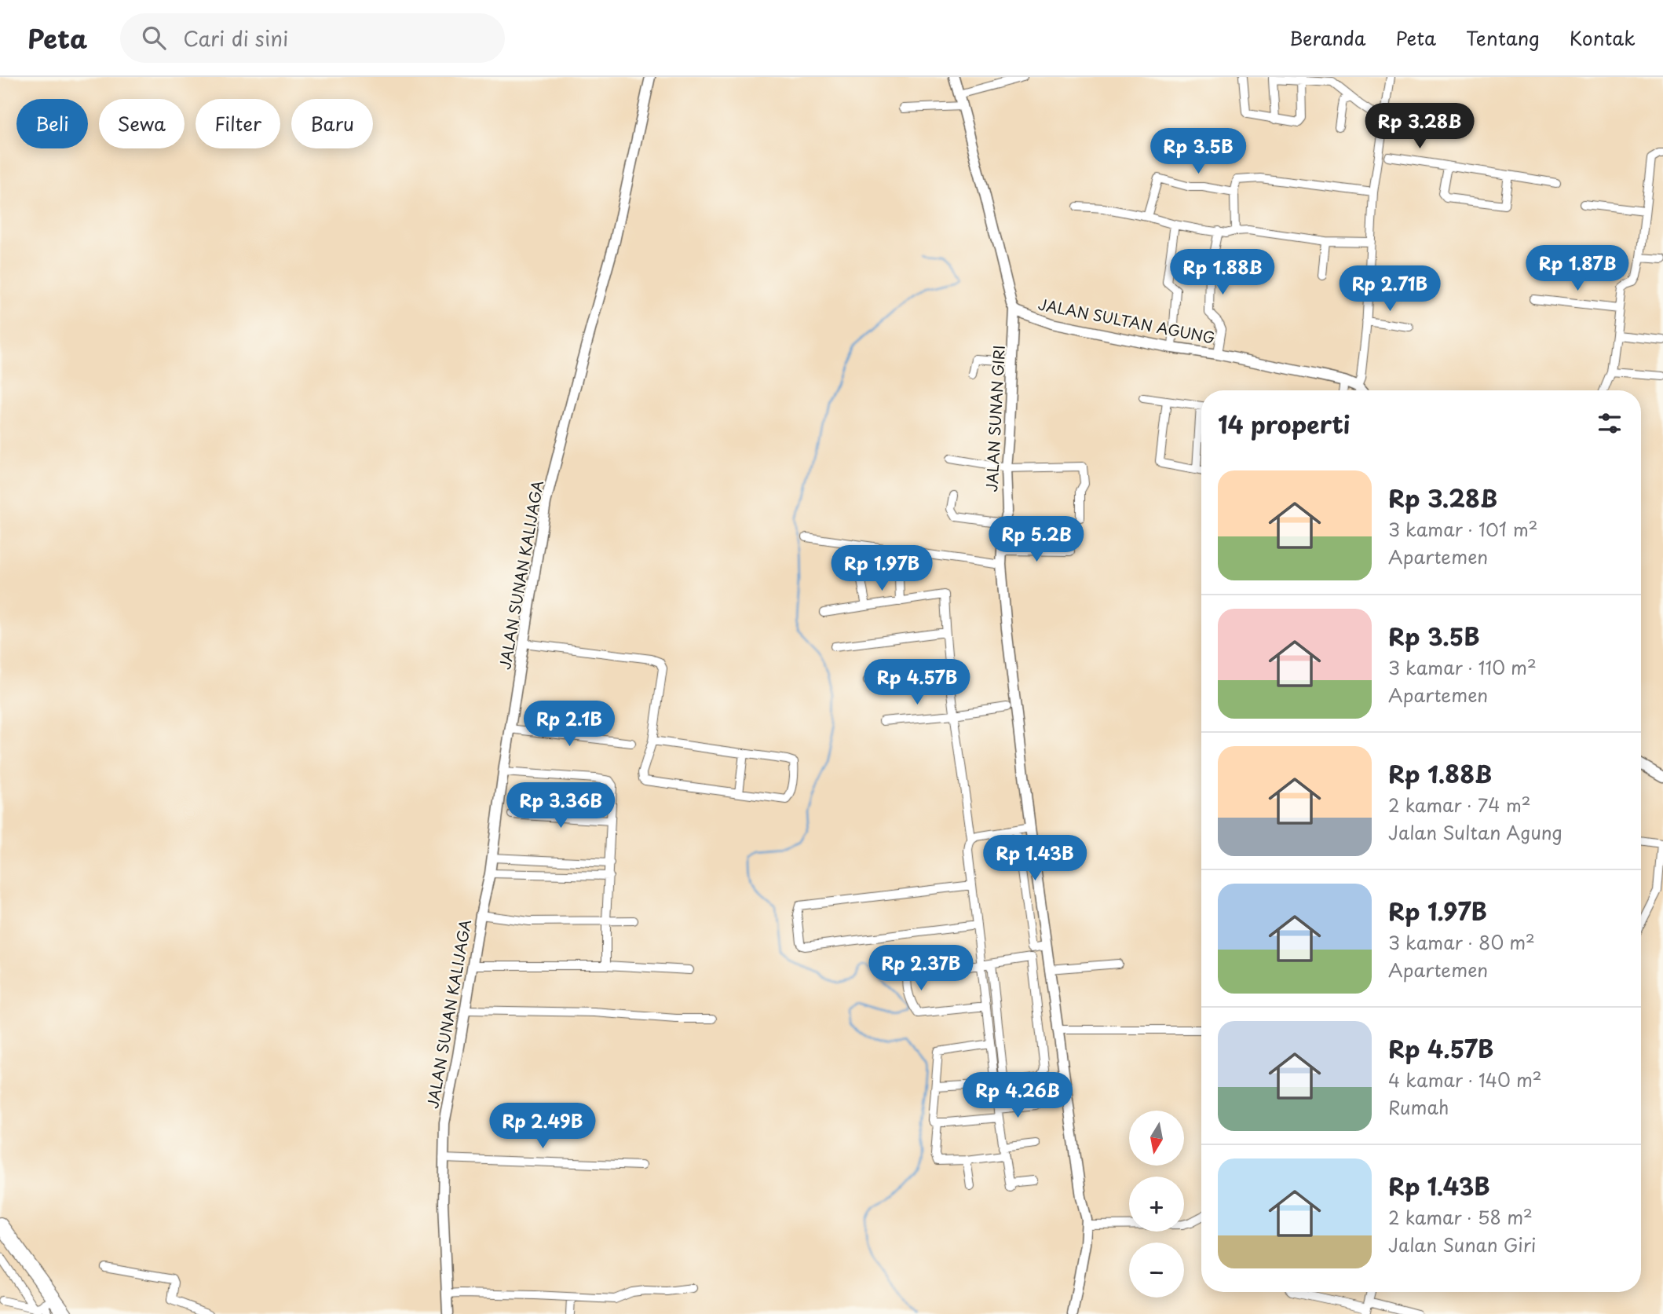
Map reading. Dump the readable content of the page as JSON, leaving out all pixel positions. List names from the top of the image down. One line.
{"streets":{"street":["JALAN SULTAN AGUNG","JALAN SUNAN GIRI","JALAN SUNAN KALIJAGA"]},"crossings":[["JALAN SULTAN AGUNG","JALAN SUNAN GIRI"]],"north":"bottom","page":{"header":"Peta","search":"Cari di sini","nav":["Beranda","Peta","Tentang","Kontak"],"chip":["Beli","Sewa","Filter","Baru"],"price":["Rp 3.28B","Rp 3.5B","Rp 1.87B","Rp 1.88B","Rp 2.71B","Rp 5.2B","Rp 1.97B","Rp 4.57B","Rp 2.1B","Rp 3.36B","Rp 1.43B","Rp 2.37B","Rp 4.26B","Rp 2.49B"],"heading":"14 properti","list":[{"name":"Rp 3.28B","note":"3 kamar · 101 m² · Apartemen"},{"name":"Rp 3.5B","note":"3 kamar · 110 m² · Apartemen"},{"name":"Rp 1.88B","note":"2 kamar · 74 m² · Jalan Sultan Agung"},{"name":"Rp 1.97B","note":"3 kamar · 80 m² · Apartemen"},{"name":"Rp 4.57B","note":"4 kamar · 140 m² · Rumah"},{"name":"Rp 1.43B","note":"2 kamar · 58 m² · Jalan Sunan Giri"}],"map_buttons":["+","−"]}}
